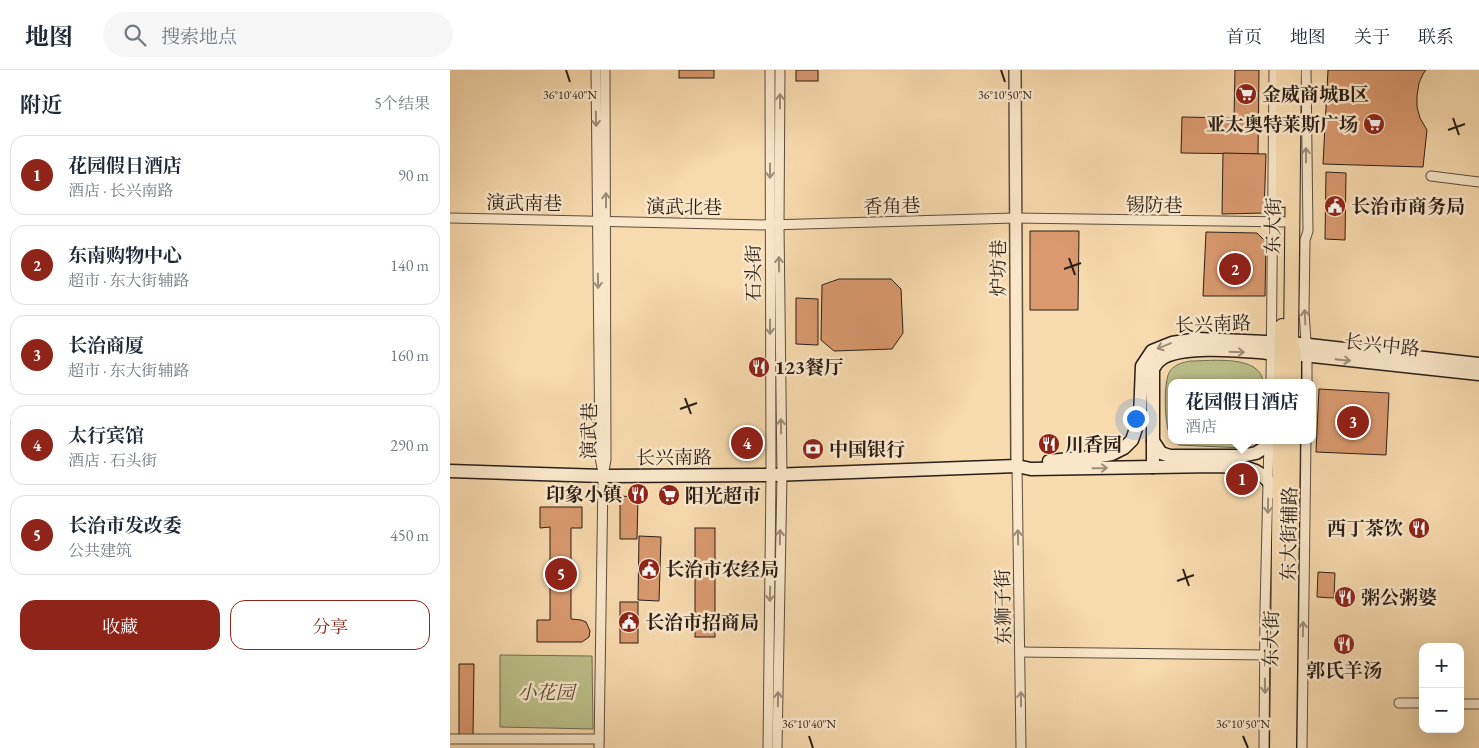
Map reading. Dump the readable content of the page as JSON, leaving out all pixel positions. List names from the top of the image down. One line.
{"streets":{"main road":["东大街","长兴南路","长兴中路"],"street":["演武南巷","锡防巷","香角巷","演武北巷","炉坊巷","石头街","演武巷","东大街辅路","东狮子街"]},"crossings":[["演武南巷","演武北巷"],["演武南巷","演武巷"],["锡防巷","香角巷"],["锡防巷","东大街"],["锡防巷","炉坊巷"],["香角巷","演武北巷"],["香角巷","炉坊巷"],["香角巷","石头街"],["演武北巷","石头街"],["演武北巷","演武巷"],["东大街","长兴南路"],["东大街","长兴中路"],["炉坊巷","长兴南路"],["炉坊巷","东狮子街"],["石头街","长兴南路"],["长兴南路","长兴中路"],["长兴南路","演武巷"],["长兴南路","东大街辅路"],["长兴南路","东狮子街"]],"one_way":["东狮子街"],"parks":["小花园"],"places":{"supermarket":["金威商城B区","亚太奥特莱斯广场","阳光超市"],"public building":["长治市商务局","长治市农经局","长治市招商局"],"restaurant":["123餐厅","川香园","印象小镇","西丁茶饮","粥公粥婆","郭氏羊汤"],"bank":["中国银行"]},"page":{"header":"地图","search":"搜索地点","nav":["首页","地图","关于","联系"],"heading":["附近","5个结果"],"list":[{"mark":"1","name":"花园假日酒店","note":"酒店 · 长兴南路","value":"90 m"},{"mark":"2","name":"东南购物中心","note":"超市 · 东大街辅路","value":"140 m"},{"mark":"3","name":"长治商厦","note":"超市 · 东大街辅路","value":"160 m"},{"mark":"4","name":"太行宾馆","note":"酒店 · 石头街","value":"290 m"},{"mark":"5","name":"长治市发改委","note":"公共建筑","value":"450 m"}],"pins":["2","3","4","1","5"],"popup":["花园假日酒店","酒店"],"buttons":["收藏","分享"],"map_buttons":["+","−"]},"coordinates":["36°10'40\"N","36°10'50\"N"]}
